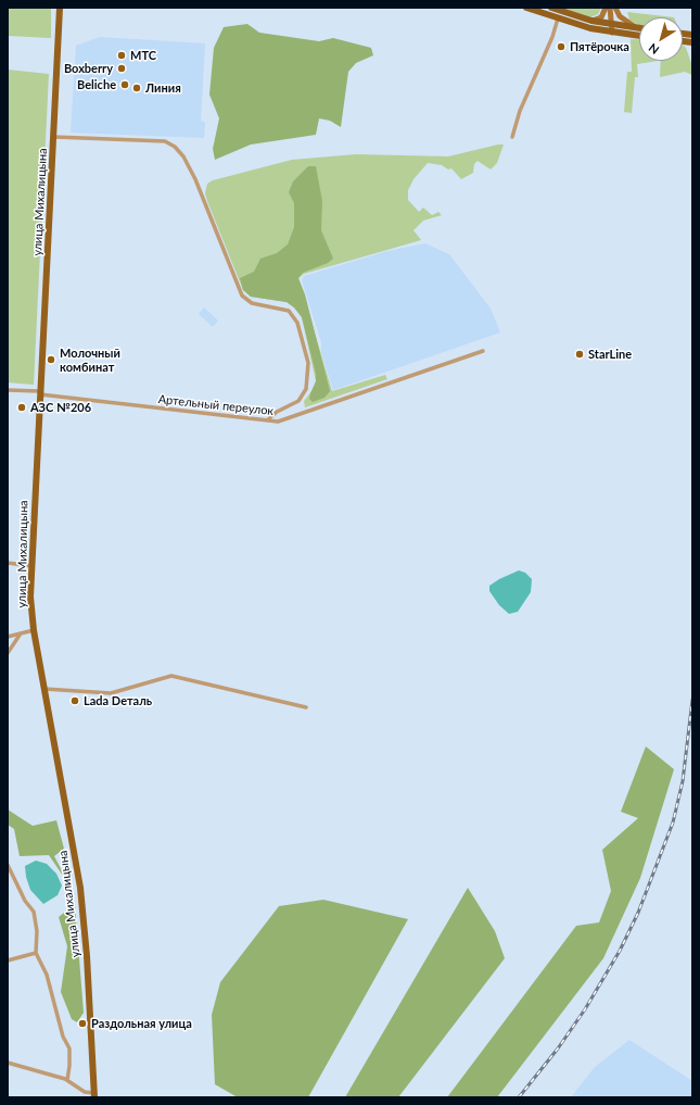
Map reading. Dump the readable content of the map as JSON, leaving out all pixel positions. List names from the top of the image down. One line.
{"streets":{"main road":["улица Михалицына"],"street":["Артельный переулок"]},"crossings":[["улица Михалицына","Артельный переулок"]],"places":["Пятёрочка","МТС","Boxberry","Beliche","Линия","StarLine","Молочный комбинат","АЗС №206","Lada Dеталь","Раздольная улица"],"north":"bottom left"}
